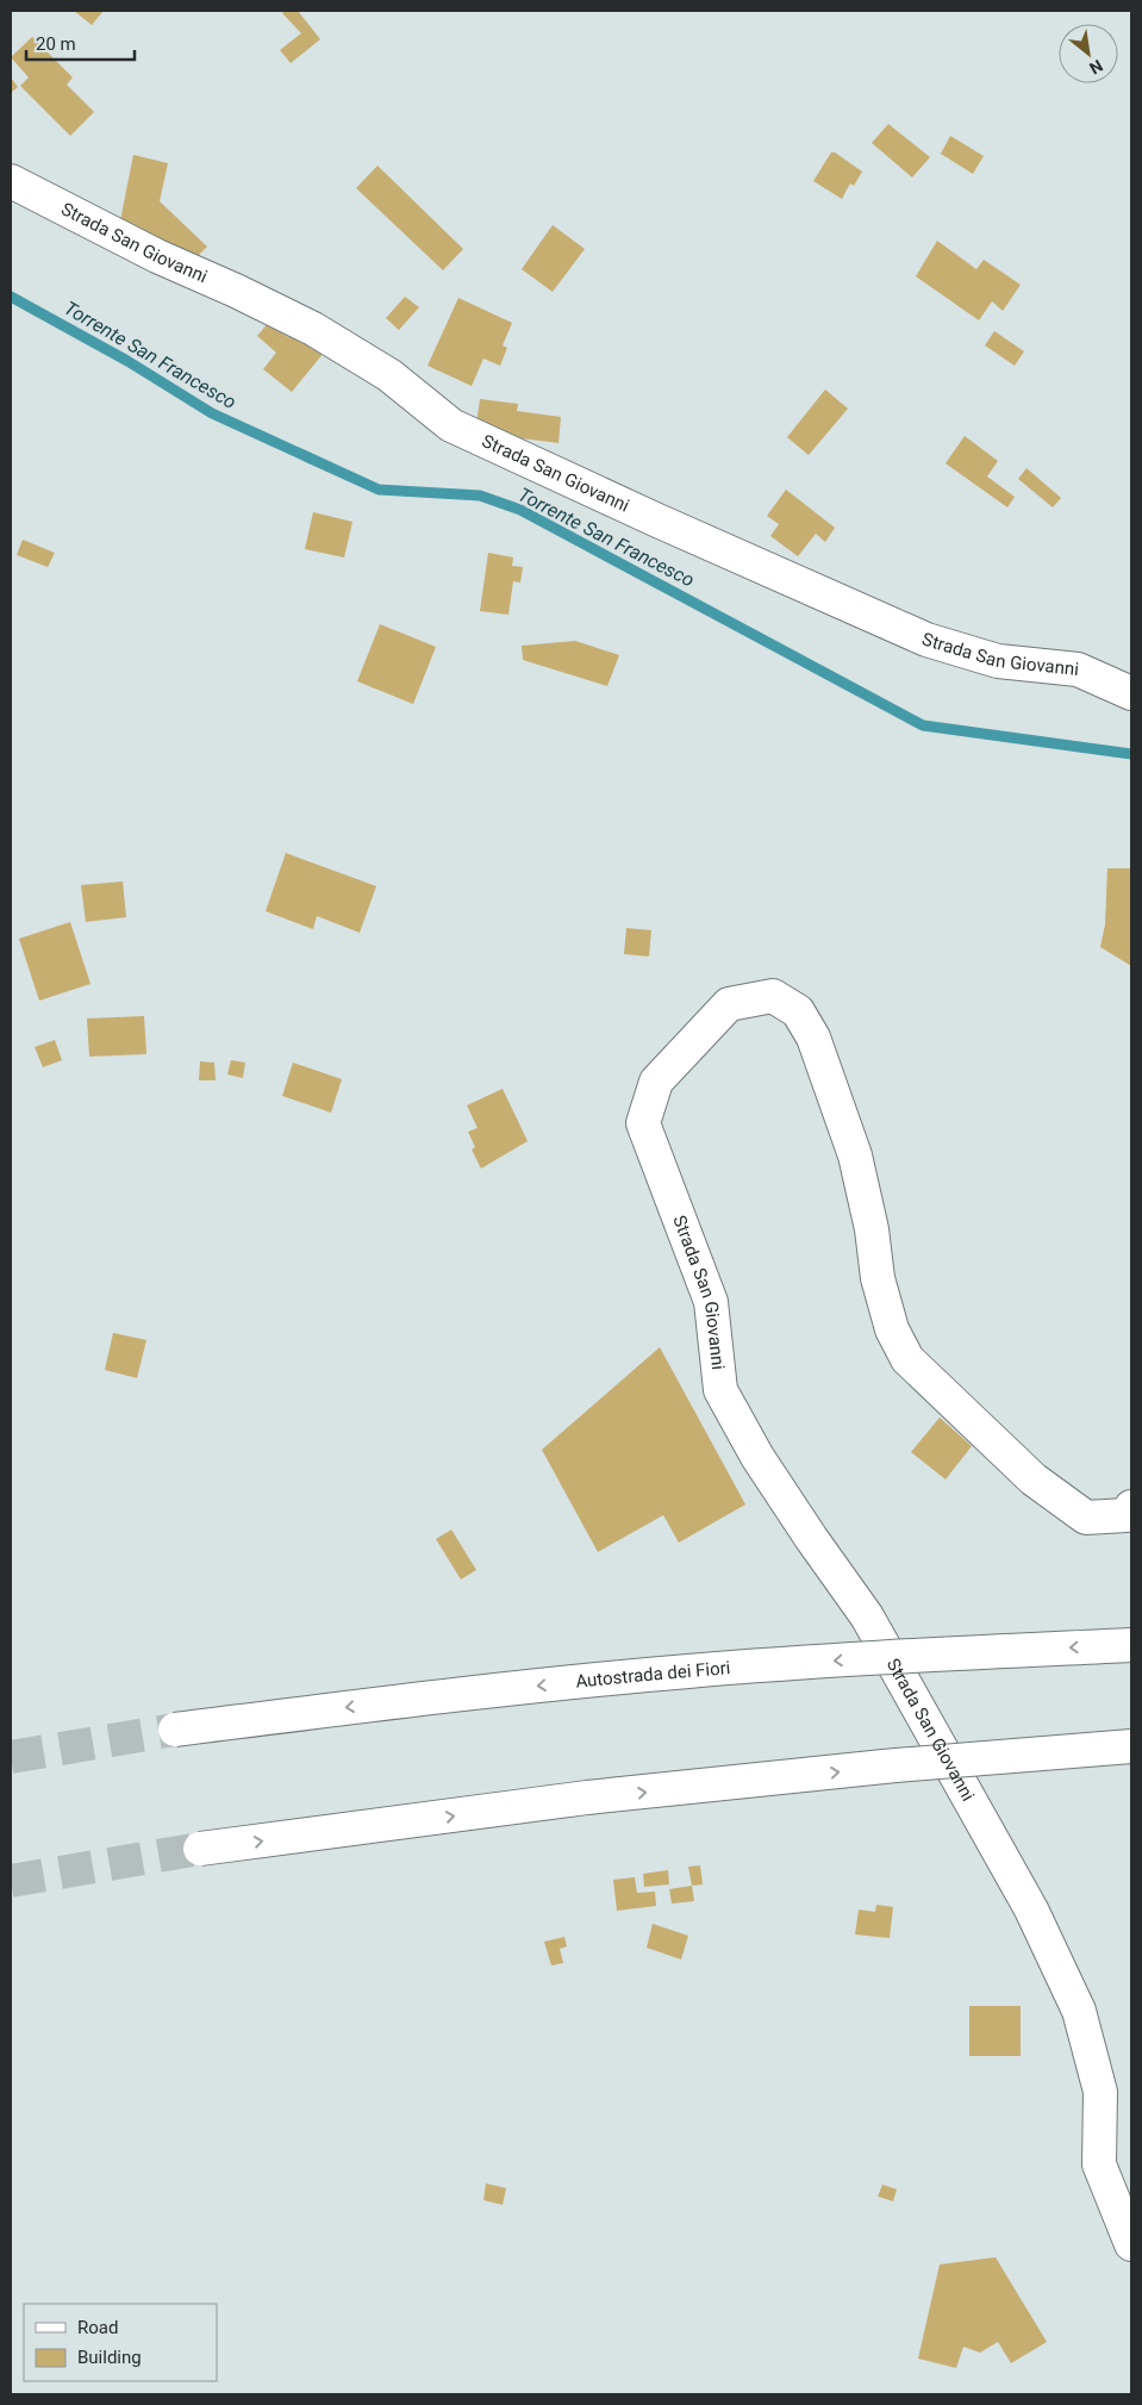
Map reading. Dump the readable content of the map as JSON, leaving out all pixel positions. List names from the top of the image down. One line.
{"streets":{"main road":["Strada San Giovanni","Autostrada dei Fiori"]},"water":["Torrente San Francesco"],"legend":["Road","Building"],"scale_bar":"20 m","north":"bottom right"}
